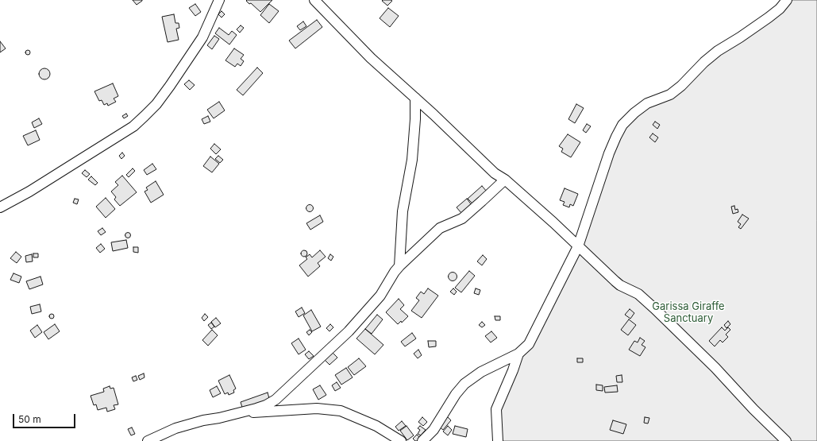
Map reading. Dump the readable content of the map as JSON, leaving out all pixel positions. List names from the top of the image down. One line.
{"parks":["Garissa Giraffe Sanctuary"],"scale_bar":"50 m"}
